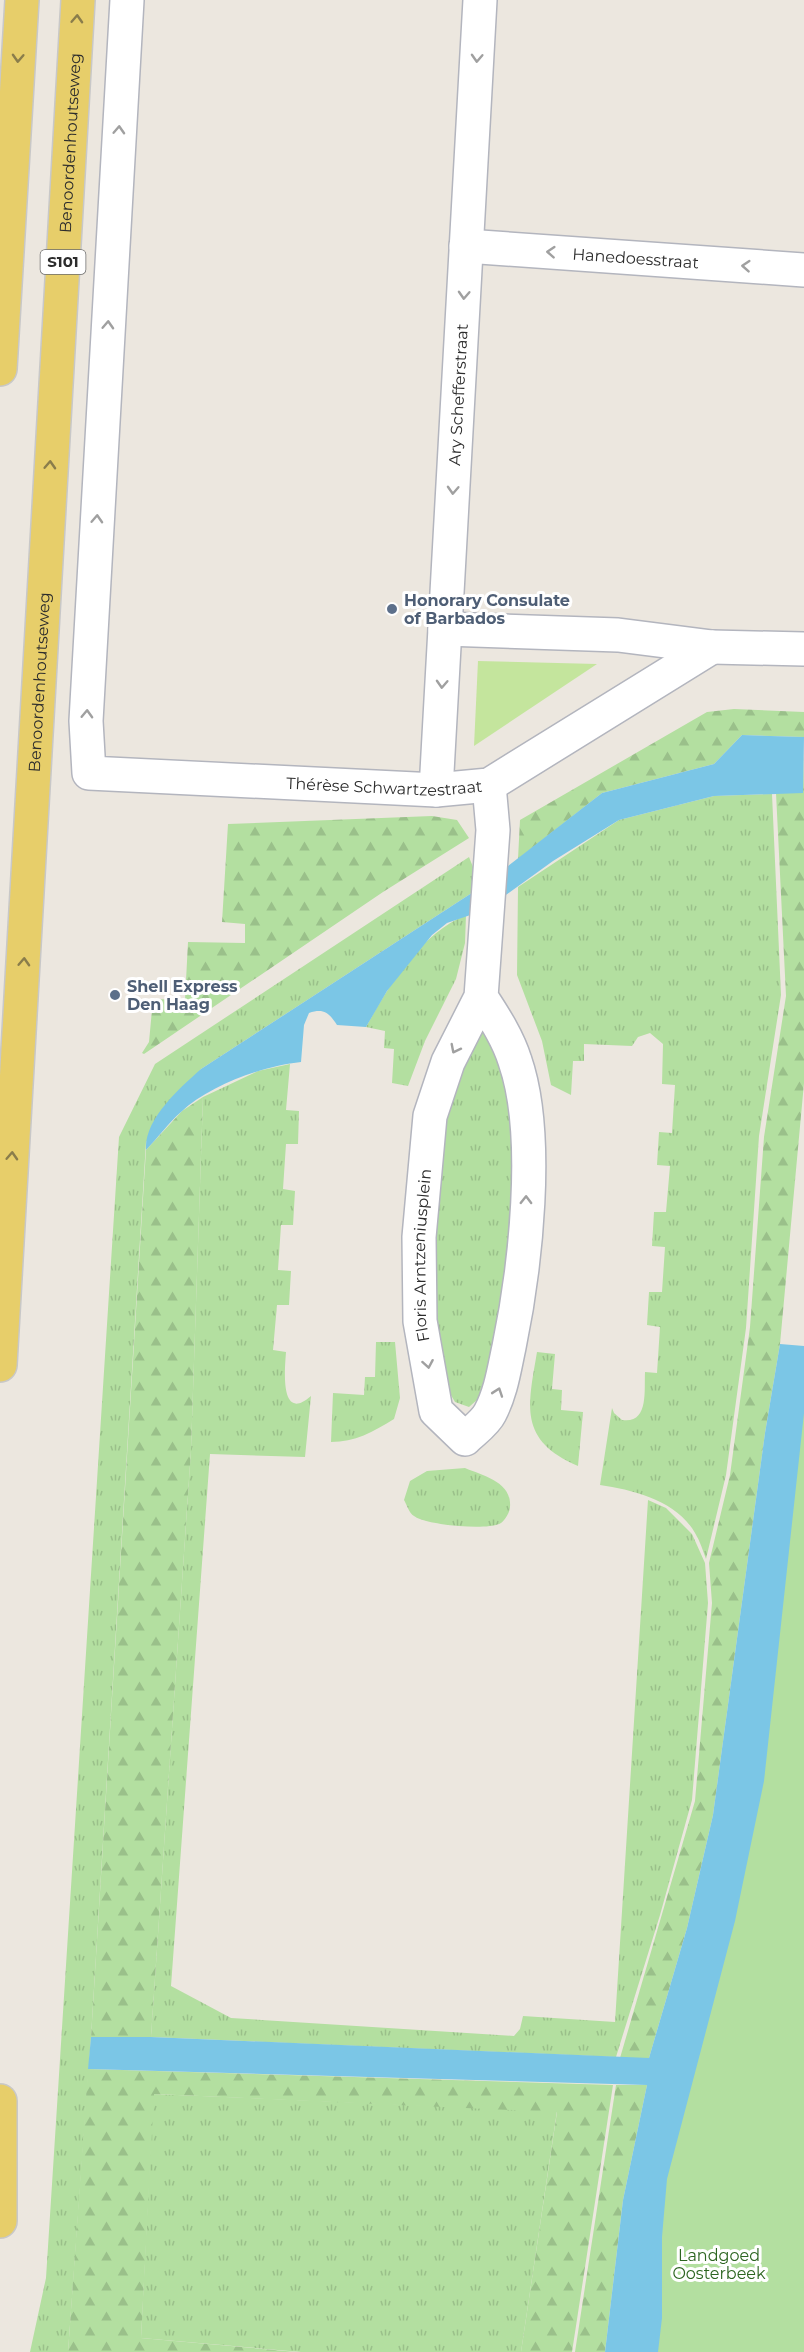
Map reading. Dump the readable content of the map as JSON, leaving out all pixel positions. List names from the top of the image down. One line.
{"streets":{"main road":["Benoordenhoutseweg","S101"],"street":["Hanedoesstraat","Ary Schefferstraat","Thérèse Schwartzestraat","Floris Arntzeniusplein"]},"crossings":[["Hanedoesstraat","Ary Schefferstraat"],["Ary Schefferstraat","Thérèse Schwartzestraat"],["Thérèse Schwartzestraat","Floris Arntzeniusplein"]],"one_way":["Benoordenhoutseweg","Hanedoesstraat","Ary Schefferstraat"],"parks":["Landgoed Oosterbeek"],"places":["Honorary Consulate of Barbados","Shell Express Den Haag"]}
